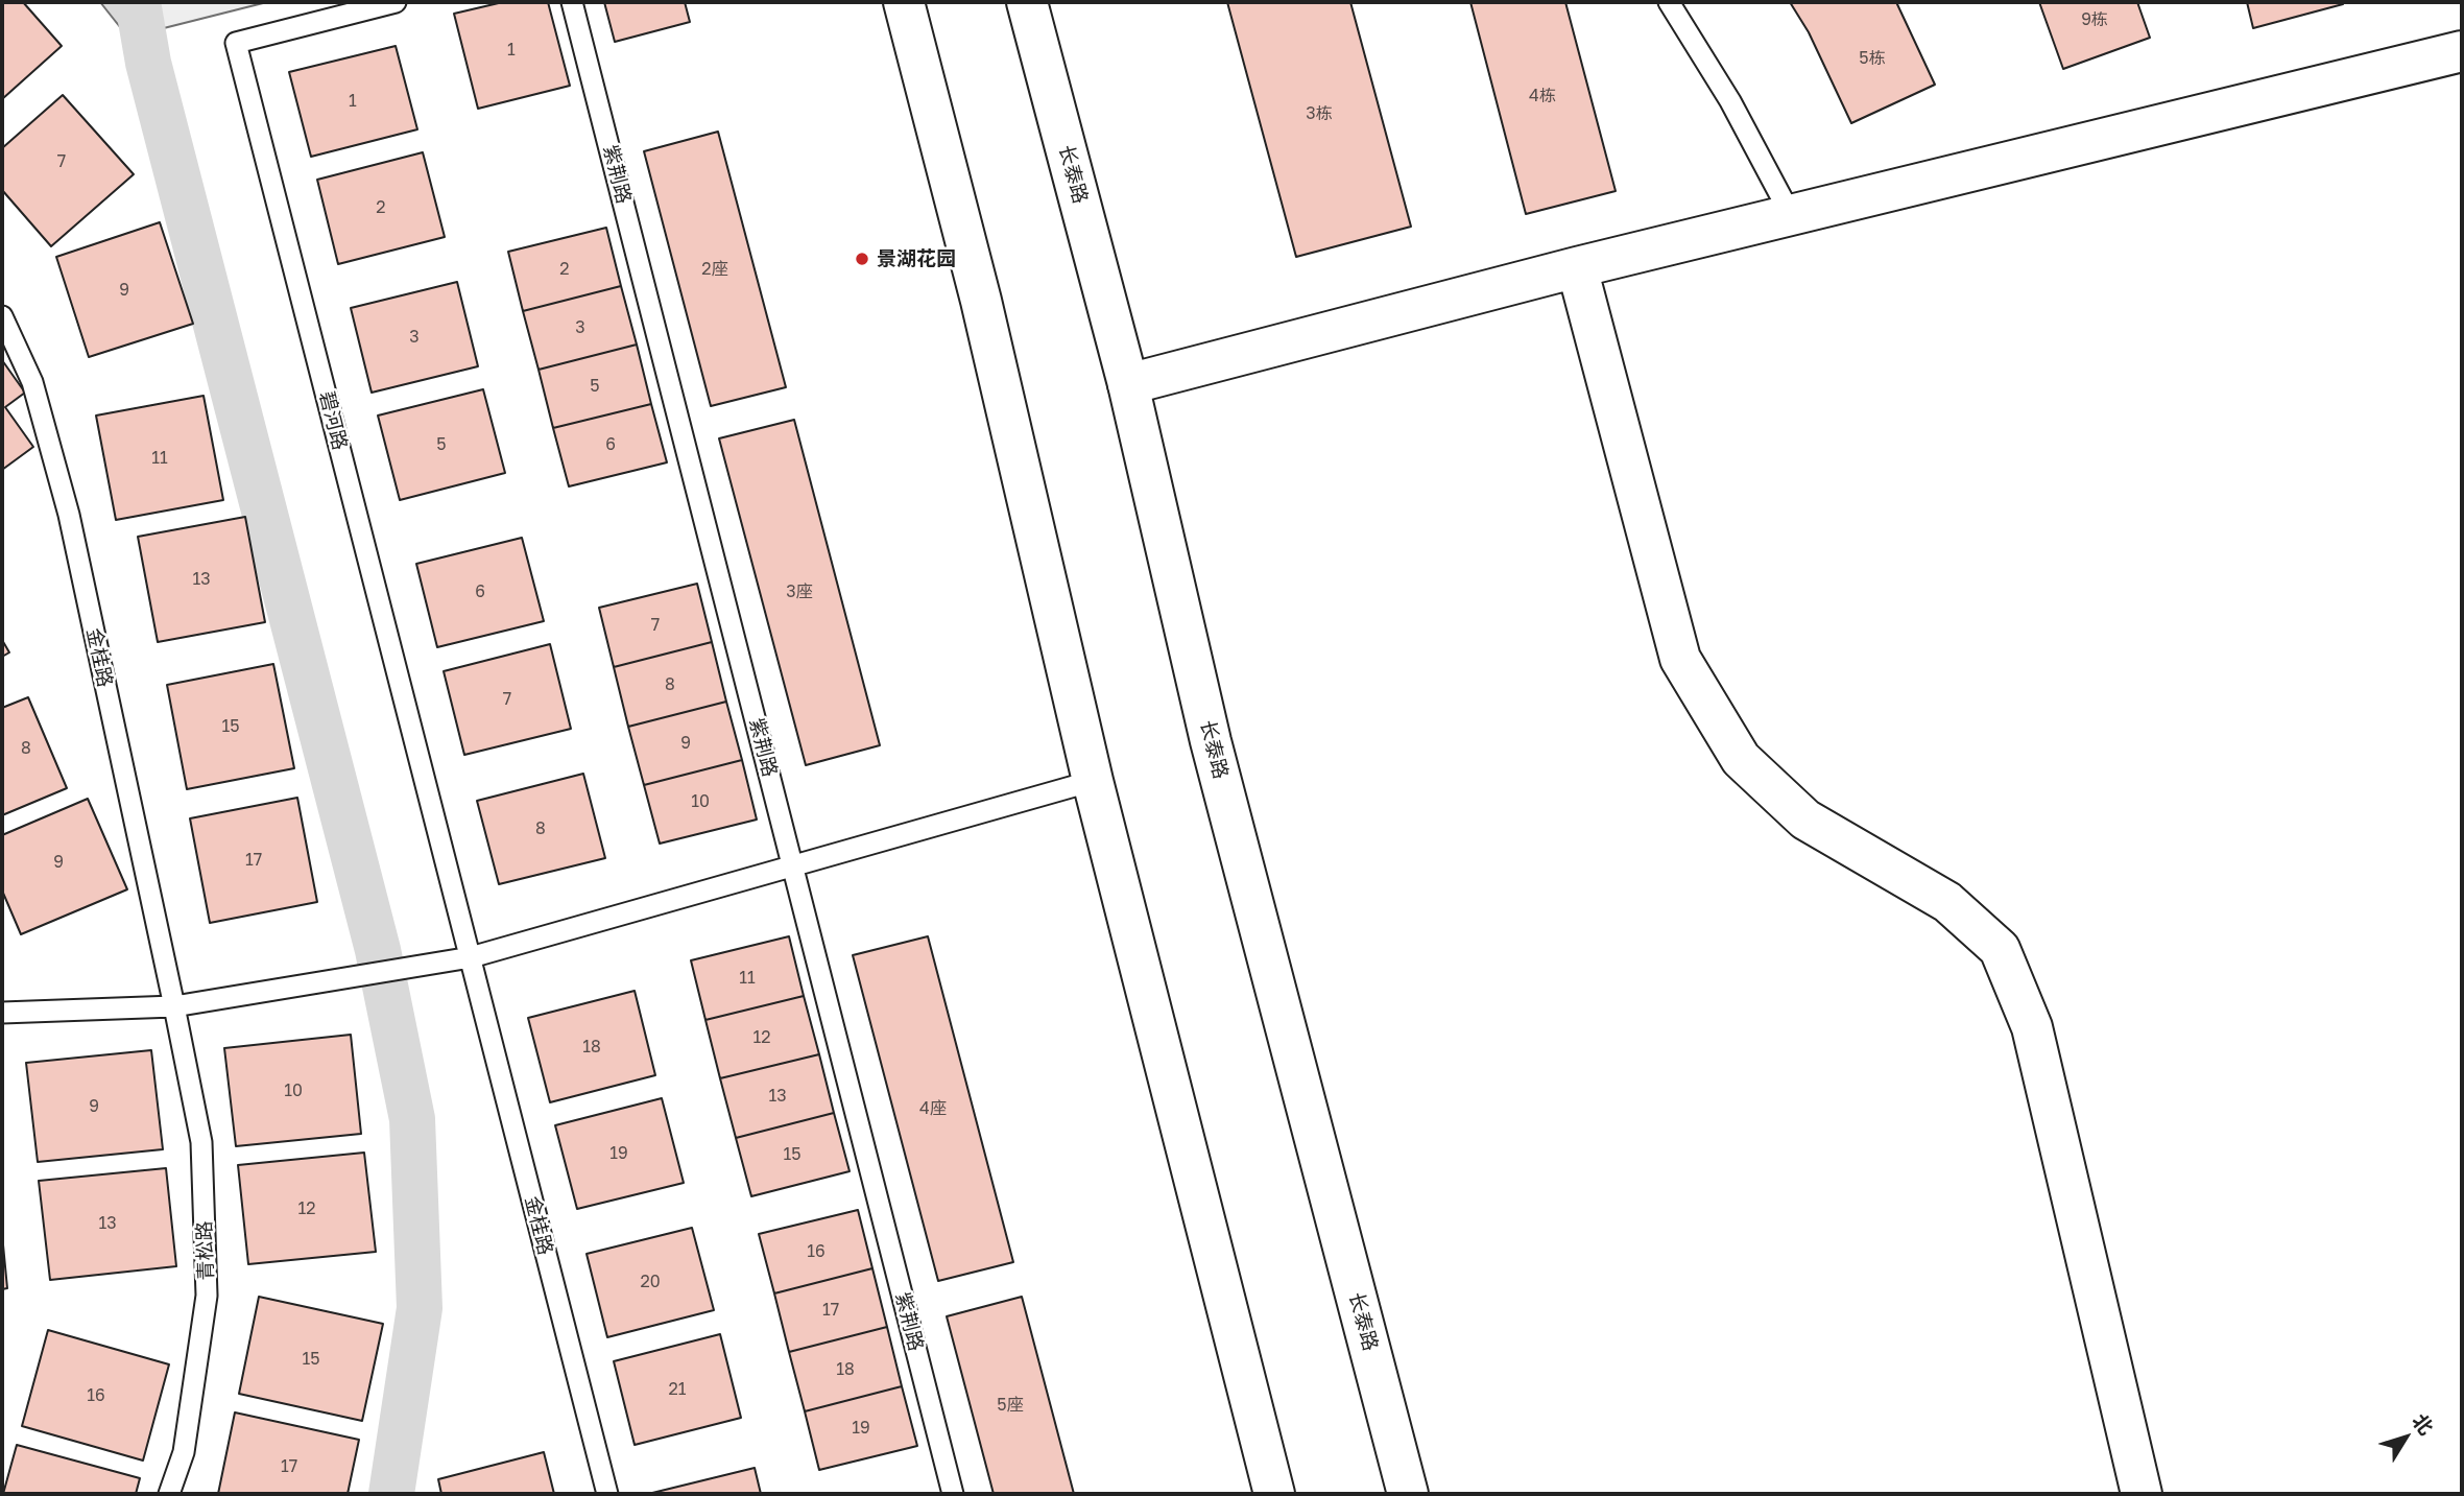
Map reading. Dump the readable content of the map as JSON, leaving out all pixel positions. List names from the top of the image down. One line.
{"streets":{"main road":["长泰路"],"lane":["紫荆路","碧河路","金桂路","青松路"]},"crossings":[["碧河路","金桂路"],["金桂路","青松路"]],"places":["景湖花园"],"house_numbers":["9栋","1","5栋","4栋","1","3栋","7","2","2","2座","9","3","3","5","5","6","11","13","6","3座","7","8","7","15","9","8","10","8","17","9","11","12","18","10","13","9","4座","19","15","12","13","16","20","17","15","18","21","16","5座","19","17"],"north":"top right"}
